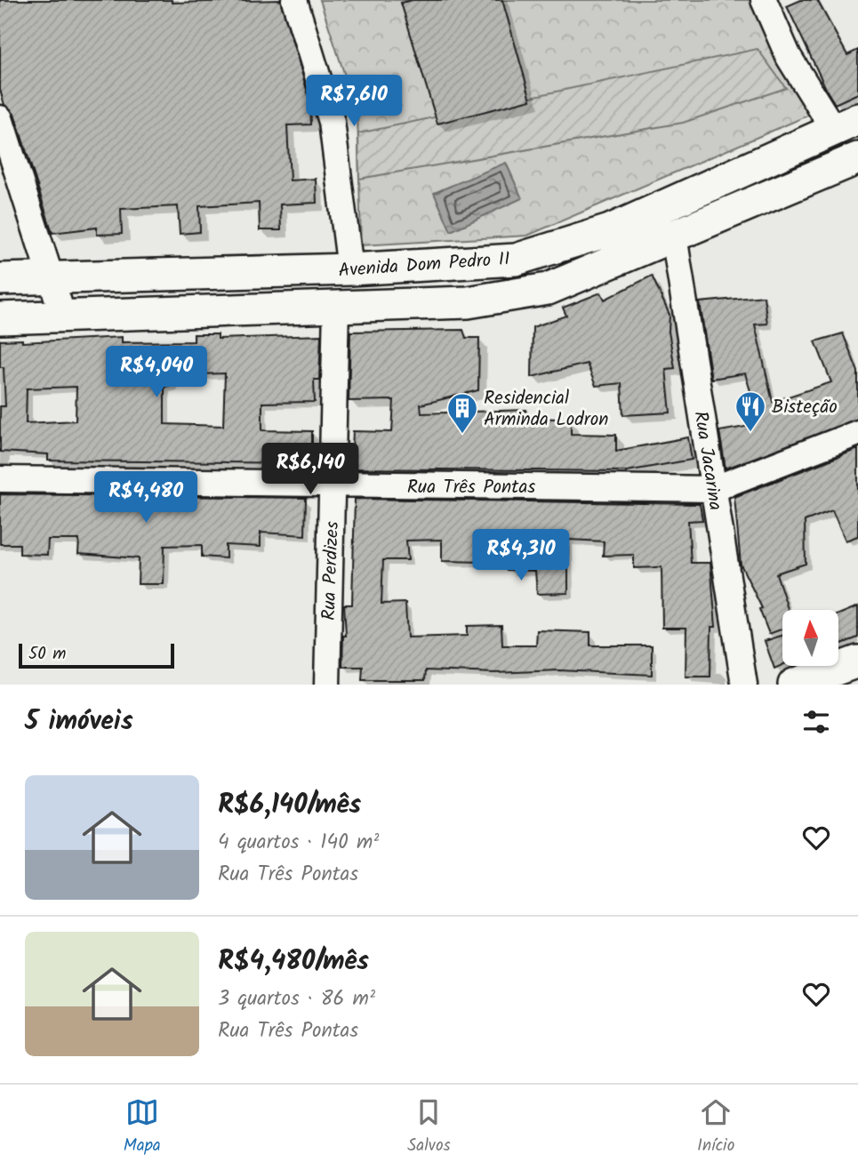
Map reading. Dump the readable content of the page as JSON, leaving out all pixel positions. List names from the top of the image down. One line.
{"streets":{"main road":["Avenida Dom Pedro II"],"street":["Rua Jacarina","Rua Três Pontas","Rua Perdizes"]},"crossings":[["Avenida Dom Pedro II","Rua Jacarina"],["Avenida Dom Pedro II","Rua Perdizes"],["Rua Jacarina","Rua Três Pontas"],["Rua Três Pontas","Rua Perdizes"]],"places":{"restaurant":["Bisteção"],"building":["Residencial Arminda Lodron"]},"scale_bar":"50 m","north":"top","page":{"price":["R$7,610","R$4,040","R$6,140","R$4,480","R$4,310"],"scale":"50 m","heading":"5 imóveis","list":[{"name":"R$6,140/mês","note":"4 quartos · 140 m² · Rua Três Pontas"},{"name":"R$4,480/mês","note":"3 quartos · 86 m² · Rua Três Pontas"}],"tabs":["Mapa","Salvos","Início"]}}
